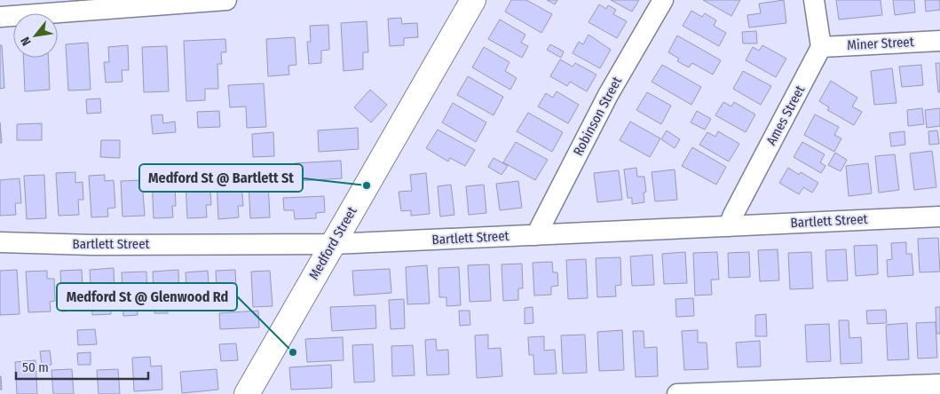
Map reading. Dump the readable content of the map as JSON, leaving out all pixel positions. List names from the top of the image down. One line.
{"streets":{"main road":["Medford Street"],"street":["Miner Street","Ames Street","Robinson Street","Bartlett Street"]},"crossings":[["Miner Street","Ames Street"],["Ames Street","Bartlett Street"],["Robinson Street","Bartlett Street"],["Bartlett Street","Medford Street"]],"places":["Medford St @ Bartlett St","Medford St @ Glenwood Rd"],"scale_bar":"50 m","north":"bottom left"}
